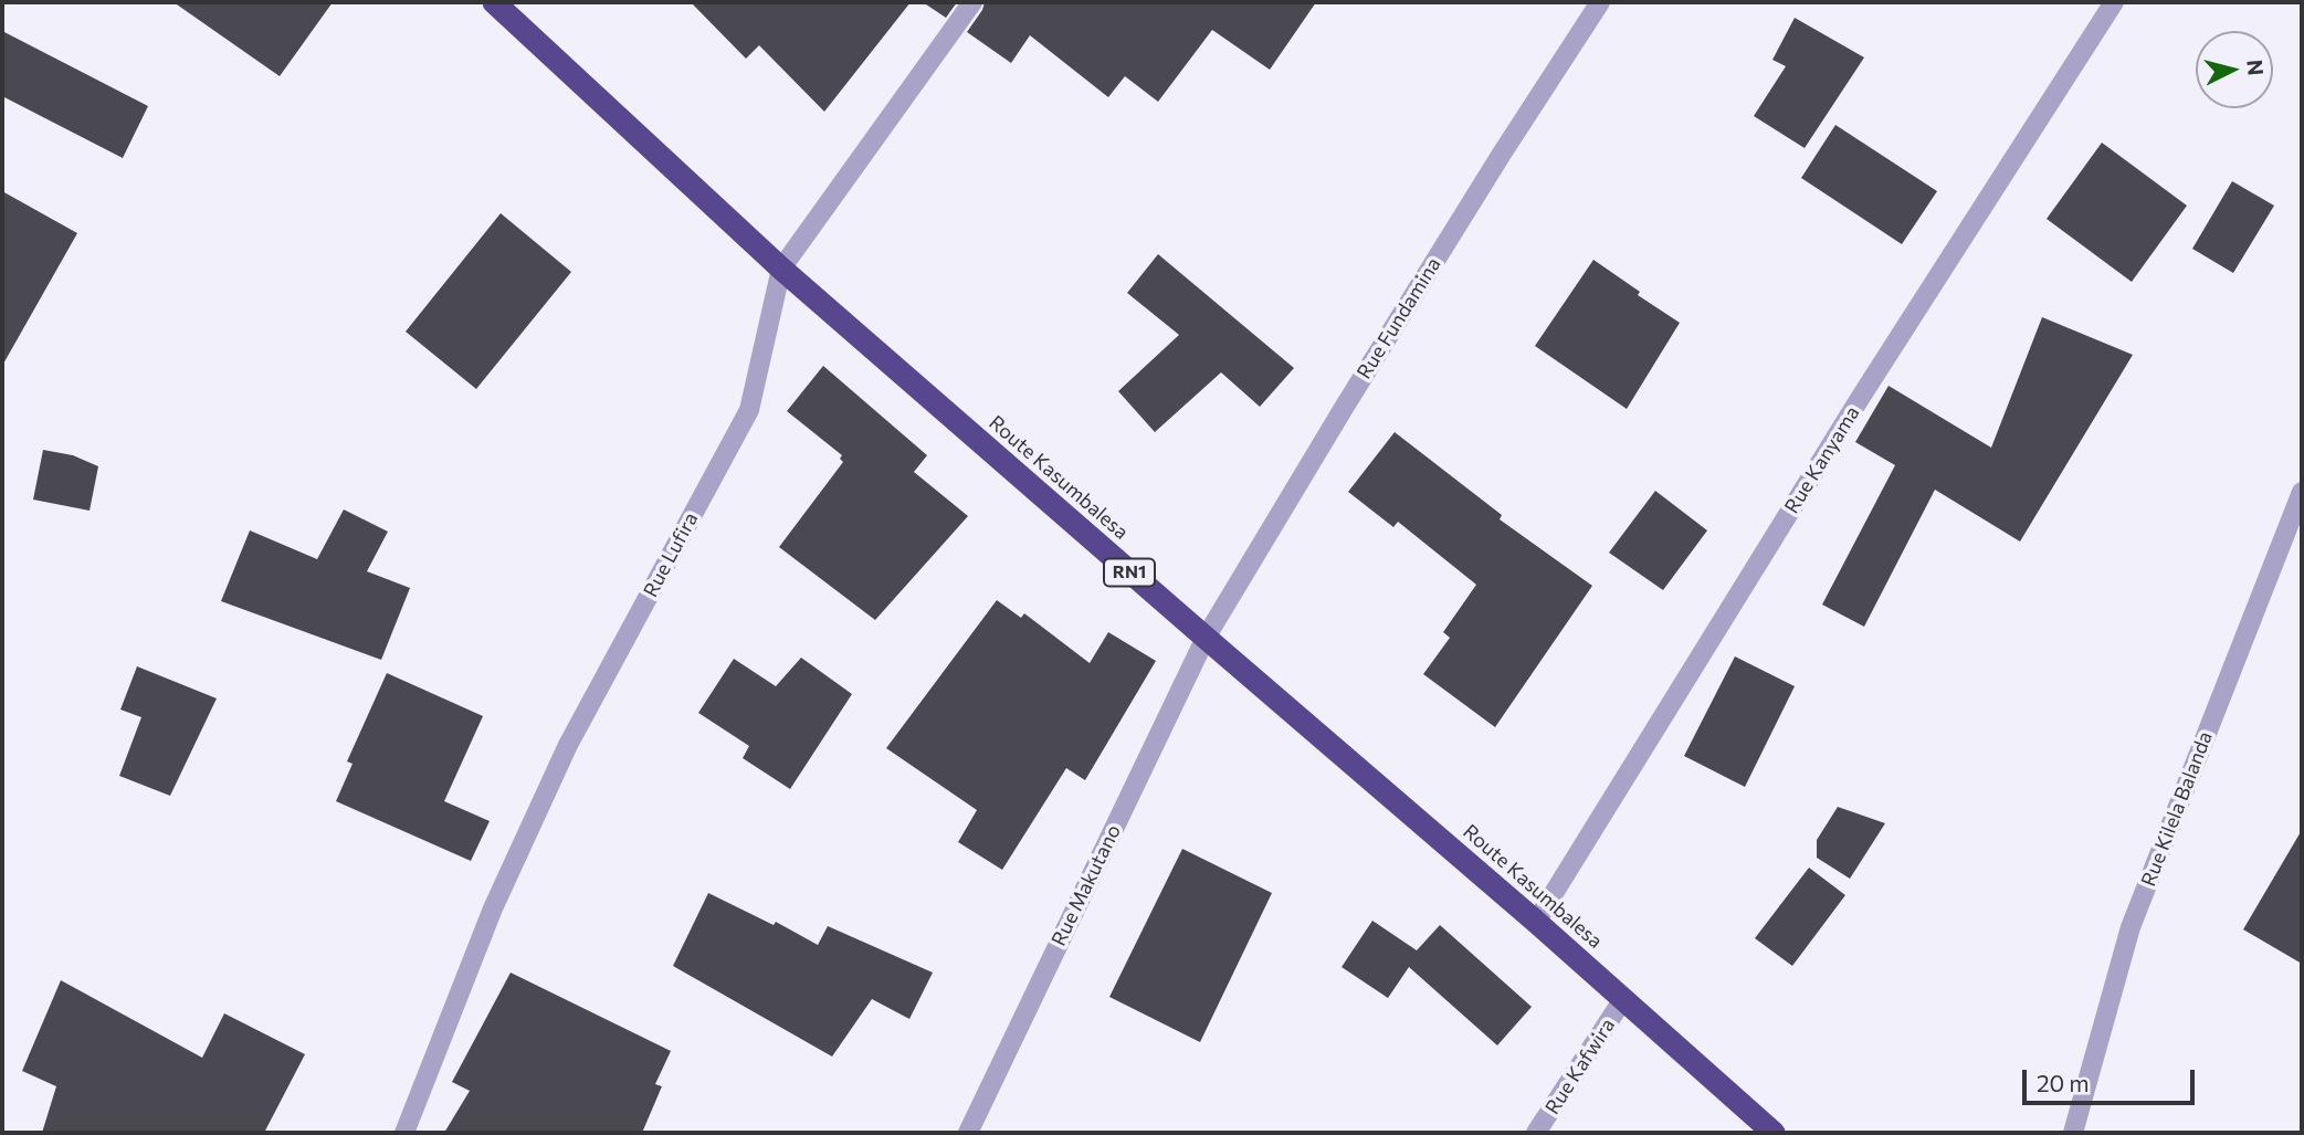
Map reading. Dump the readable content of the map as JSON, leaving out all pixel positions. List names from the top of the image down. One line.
{"streets":{"highway":["Route Kasumbalesa","RN1"],"street":["Rue Fundamina","Rue Kanyama","Rue Lufira","Rue Kilela Balanda","Rue Makutano","Rue Kafwira"]},"crossings":[["Rue Fundamina","Route Kasumbalesa"],["Rue Fundamina","Rue Makutano"],["Rue Kanyama","Route Kasumbalesa"],["Route Kasumbalesa","Rue Lufira"],["Route Kasumbalesa","Rue Makutano"],["Route Kasumbalesa","Rue Kafwira"]],"scale_bar":"20 m","north":"right"}
